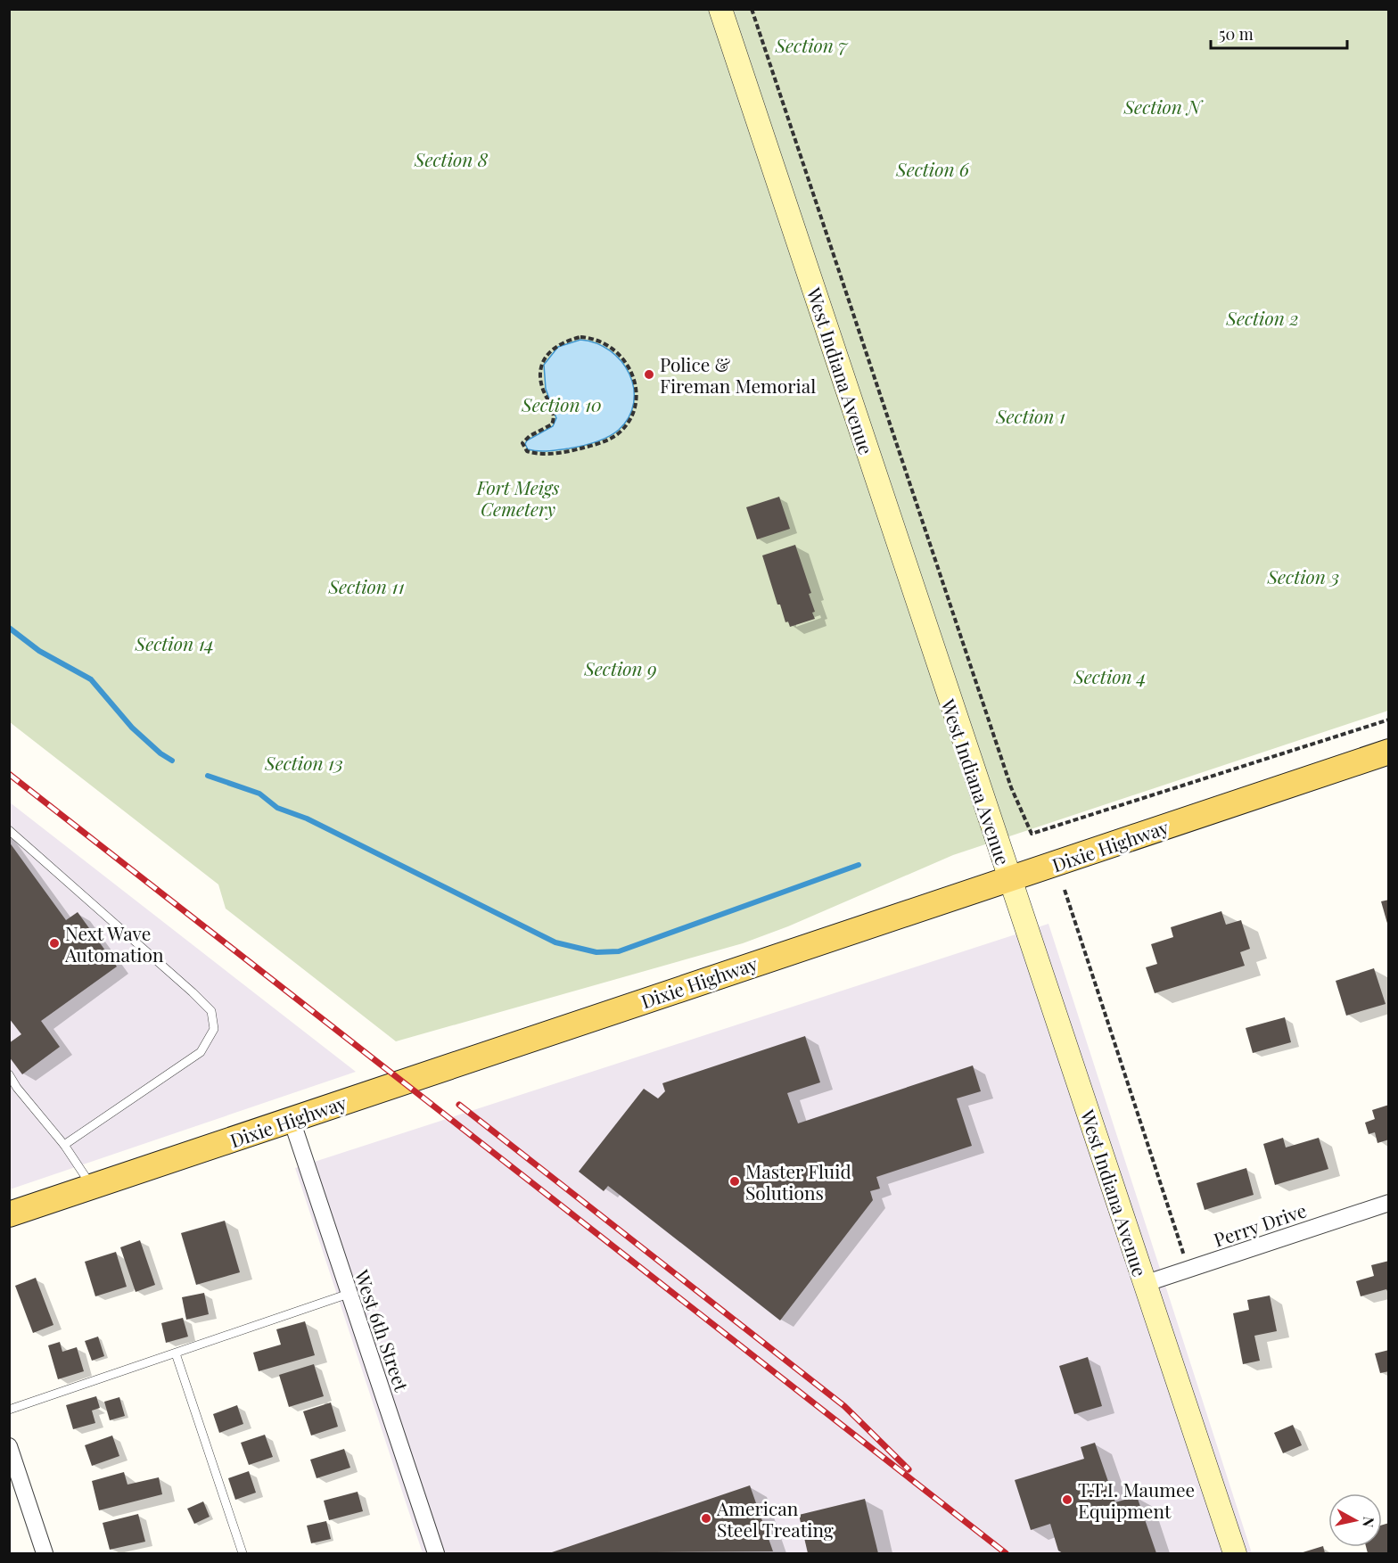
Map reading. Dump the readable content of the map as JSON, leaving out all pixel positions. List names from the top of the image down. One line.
{"streets":{"main road":["West Indiana Avenue","Dixie Highway"],"street":["Perry Drive","West 6th Street"]},"crossings":[["West Indiana Avenue","Dixie Highway"],["West Indiana Avenue","Perry Drive"],["Dixie Highway","West 6th Street"]],"parks":["Section 7","Section N","Section 8","Section 6","Section 2","Section 10","Section 1","Fort Meigs Cemetery","Section 3","Section 11","Section 14","Section 9","Section 4","Section 13"],"places":["Police & Fireman Memorial","Next Wave Automation","Master Fluid Solutions","T.T.I. Maumee Equipment","American Steel Treating"],"scale_bar":"50 m","north":"right"}
